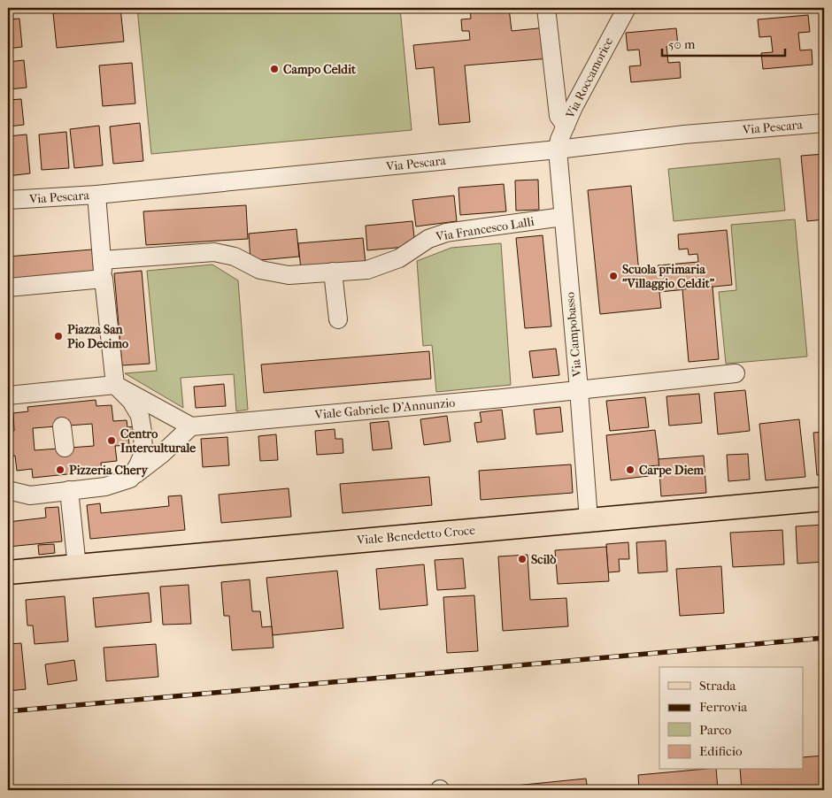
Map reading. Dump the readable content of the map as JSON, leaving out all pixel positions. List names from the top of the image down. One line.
{"streets":{"main road":["Viale Benedetto Croce"],"street":["Via Roccamorice","Via Pescara","Via Francesco Lalli","Via Campobasso","Viale Gabriele D'Annunzio"]},"crossings":[["Via Roccamorice","Via Pescara"],["Via Roccamorice","Via Campobasso"],["Via Pescara","Via Campobasso"],["Via Francesco Lalli","Via Campobasso"],["Via Campobasso","Viale Gabriele D'Annunzio"],["Via Campobasso","Viale Benedetto Croce"]],"places":["Campo Celdit","Scuola primaria \"Villaggio Celdit\"","Piazza San Pio Decimo","Centro Interculturale","Pizzeria Chery","Carpe Diem","Scilò"],"legend":["Strada","Ferrovia","Parco","Edificio"],"scale_bar":"50 m"}
